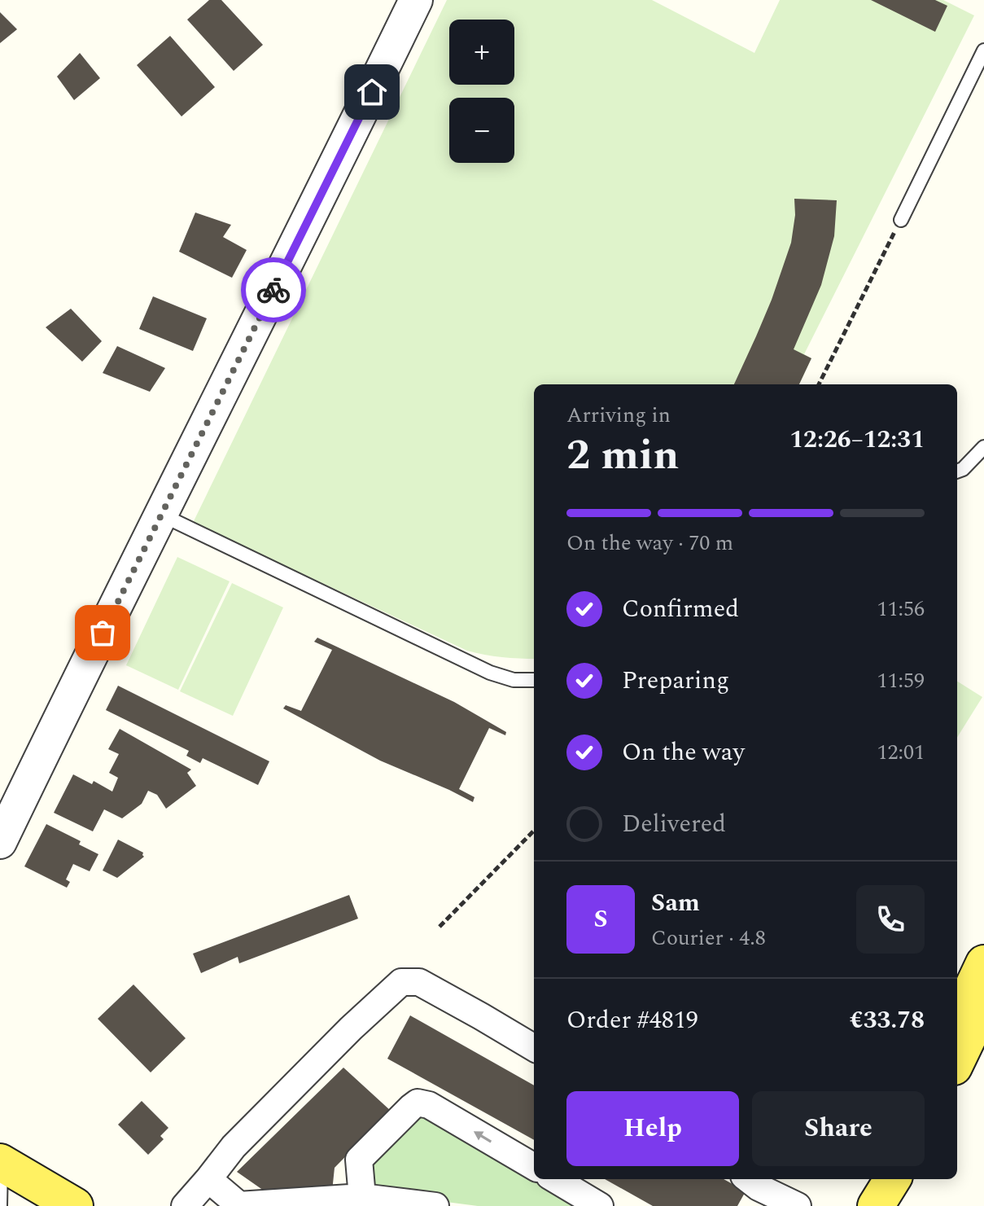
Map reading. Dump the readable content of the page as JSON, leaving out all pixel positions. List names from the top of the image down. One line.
{"page":{"map_buttons":["+","−"],"heading":["2 min","Arriving in","12:26–12:31"],"panel":["Sam","Courier · 4.8","Order #4819","€33.78"],"bar":"On the way · 70 m","list":[["Confirmed","11:56"],["Preparing","11:59"],["On the way","12:01"],"Delivered"],"round":"S","buttons":["Help","Share"]}}
